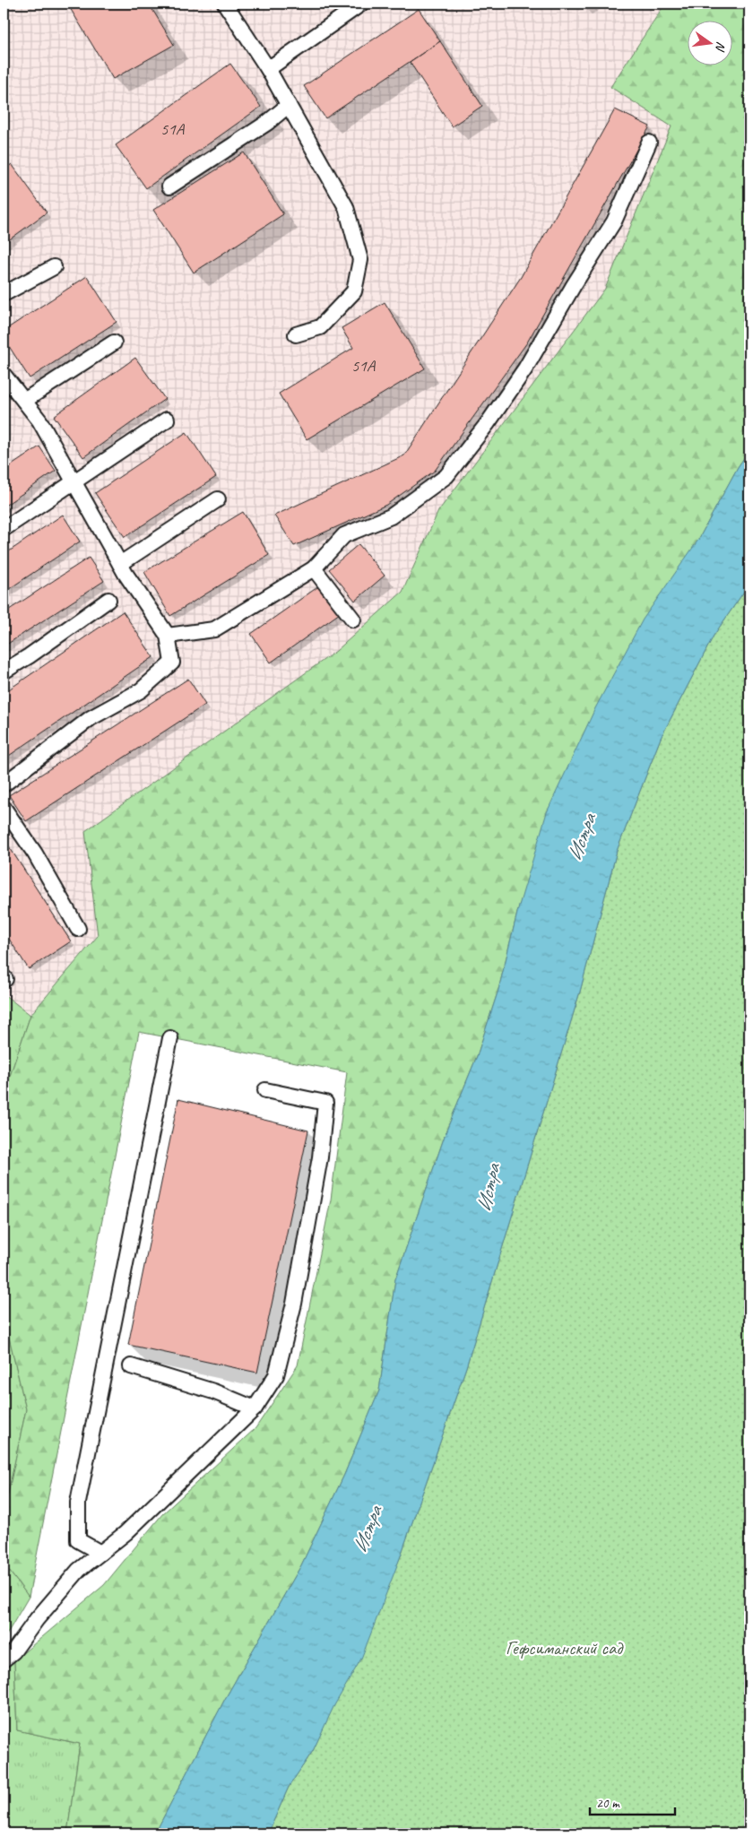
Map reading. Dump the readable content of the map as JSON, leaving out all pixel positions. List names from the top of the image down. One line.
{"water":["Истра"],"parks":["Гефсиманский сад"],"house_numbers":["51А","51А"],"scale_bar":"20 m","north":"right"}
